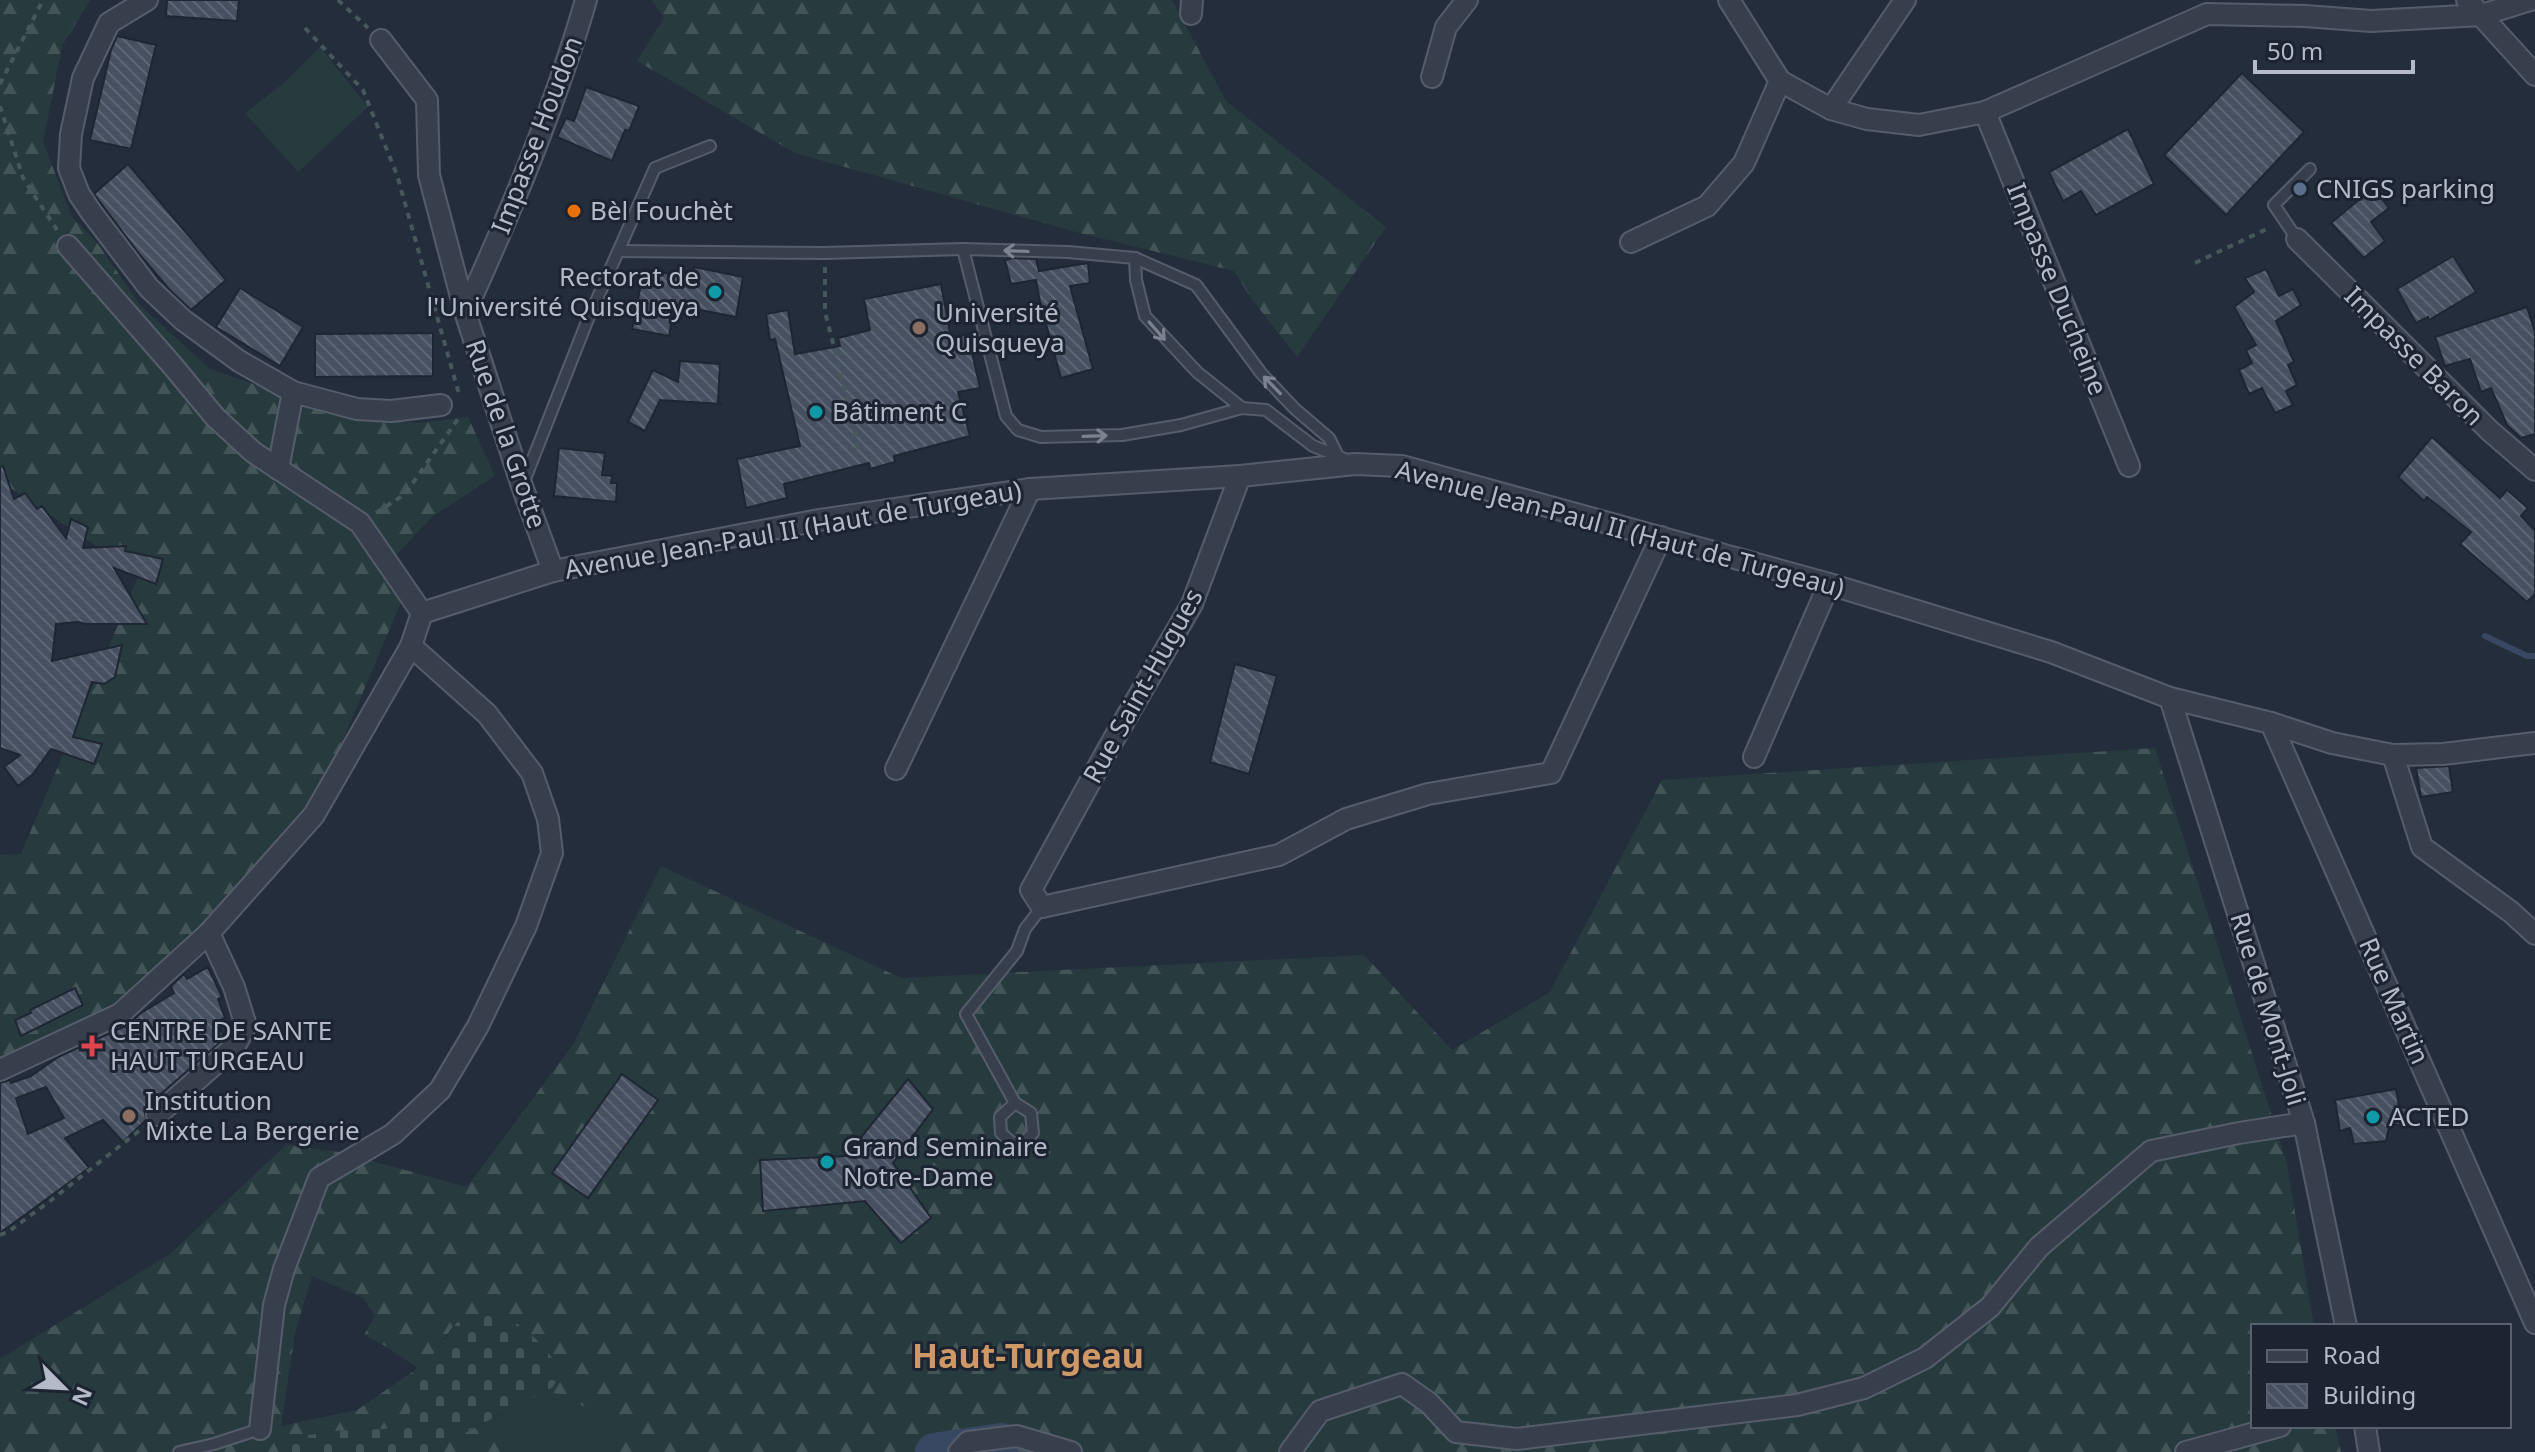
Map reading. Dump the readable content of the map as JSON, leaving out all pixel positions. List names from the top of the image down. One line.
{"streets":{"street":["Impasse Houdon","Impasse Ducheine","Impasse Baron","Rue de la Grotte","Avenue Jean-Paul II (Haut de Turgeau)","Rue Saint-Hugues","Rue Martin","Rue de Mont-Joli"]},"crossings":[["Impasse Houdon","Rue de la Grotte"],["Rue de la Grotte","Avenue Jean-Paul II (Haut de Turgeau)"],["Avenue Jean-Paul II (Haut de Turgeau)","Rue Saint-Hugues"],["Avenue Jean-Paul II (Haut de Turgeau)","Rue Martin"],["Avenue Jean-Paul II (Haut de Turgeau)","Rue de Mont-Joli"]],"districts":["Haut-Turgeau"],"places":{"other":["CNIGS parking","Bèl Fouchèt","Rectorat de l'Université Quisqueya","Université Quisqueya","Bâtiment C","Institution Mixte La Bergerie","ACTED","Grand Seminaire Notre-Dame"],"health":["CENTRE DE SANTE HAUT TURGEAU"]},"legend":["Road","Building"],"scale_bar":"50 m","north":"bottom right"}
